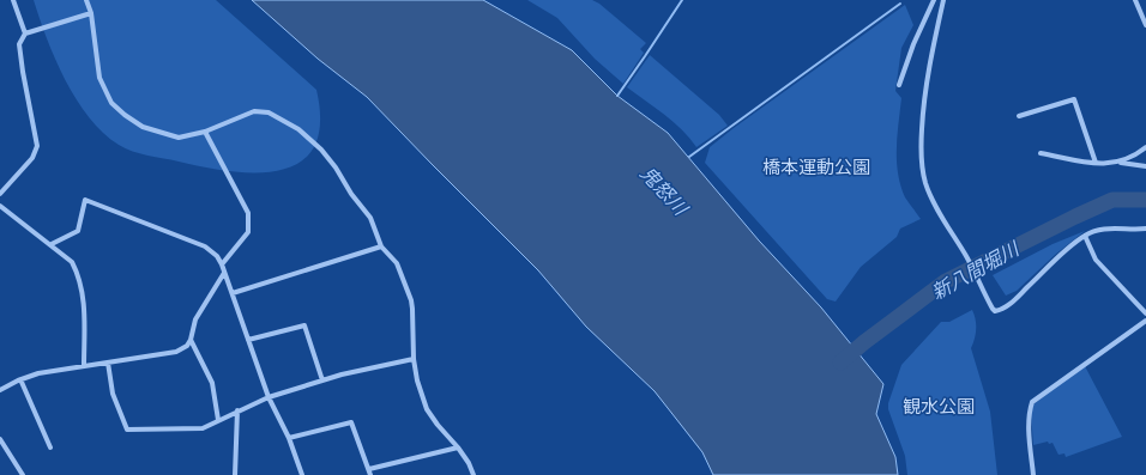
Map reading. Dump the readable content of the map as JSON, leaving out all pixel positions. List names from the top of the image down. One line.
{"water":["鬼怒川","新八間堀川"],"parks":["橋本運動公園","観水公園"]}
